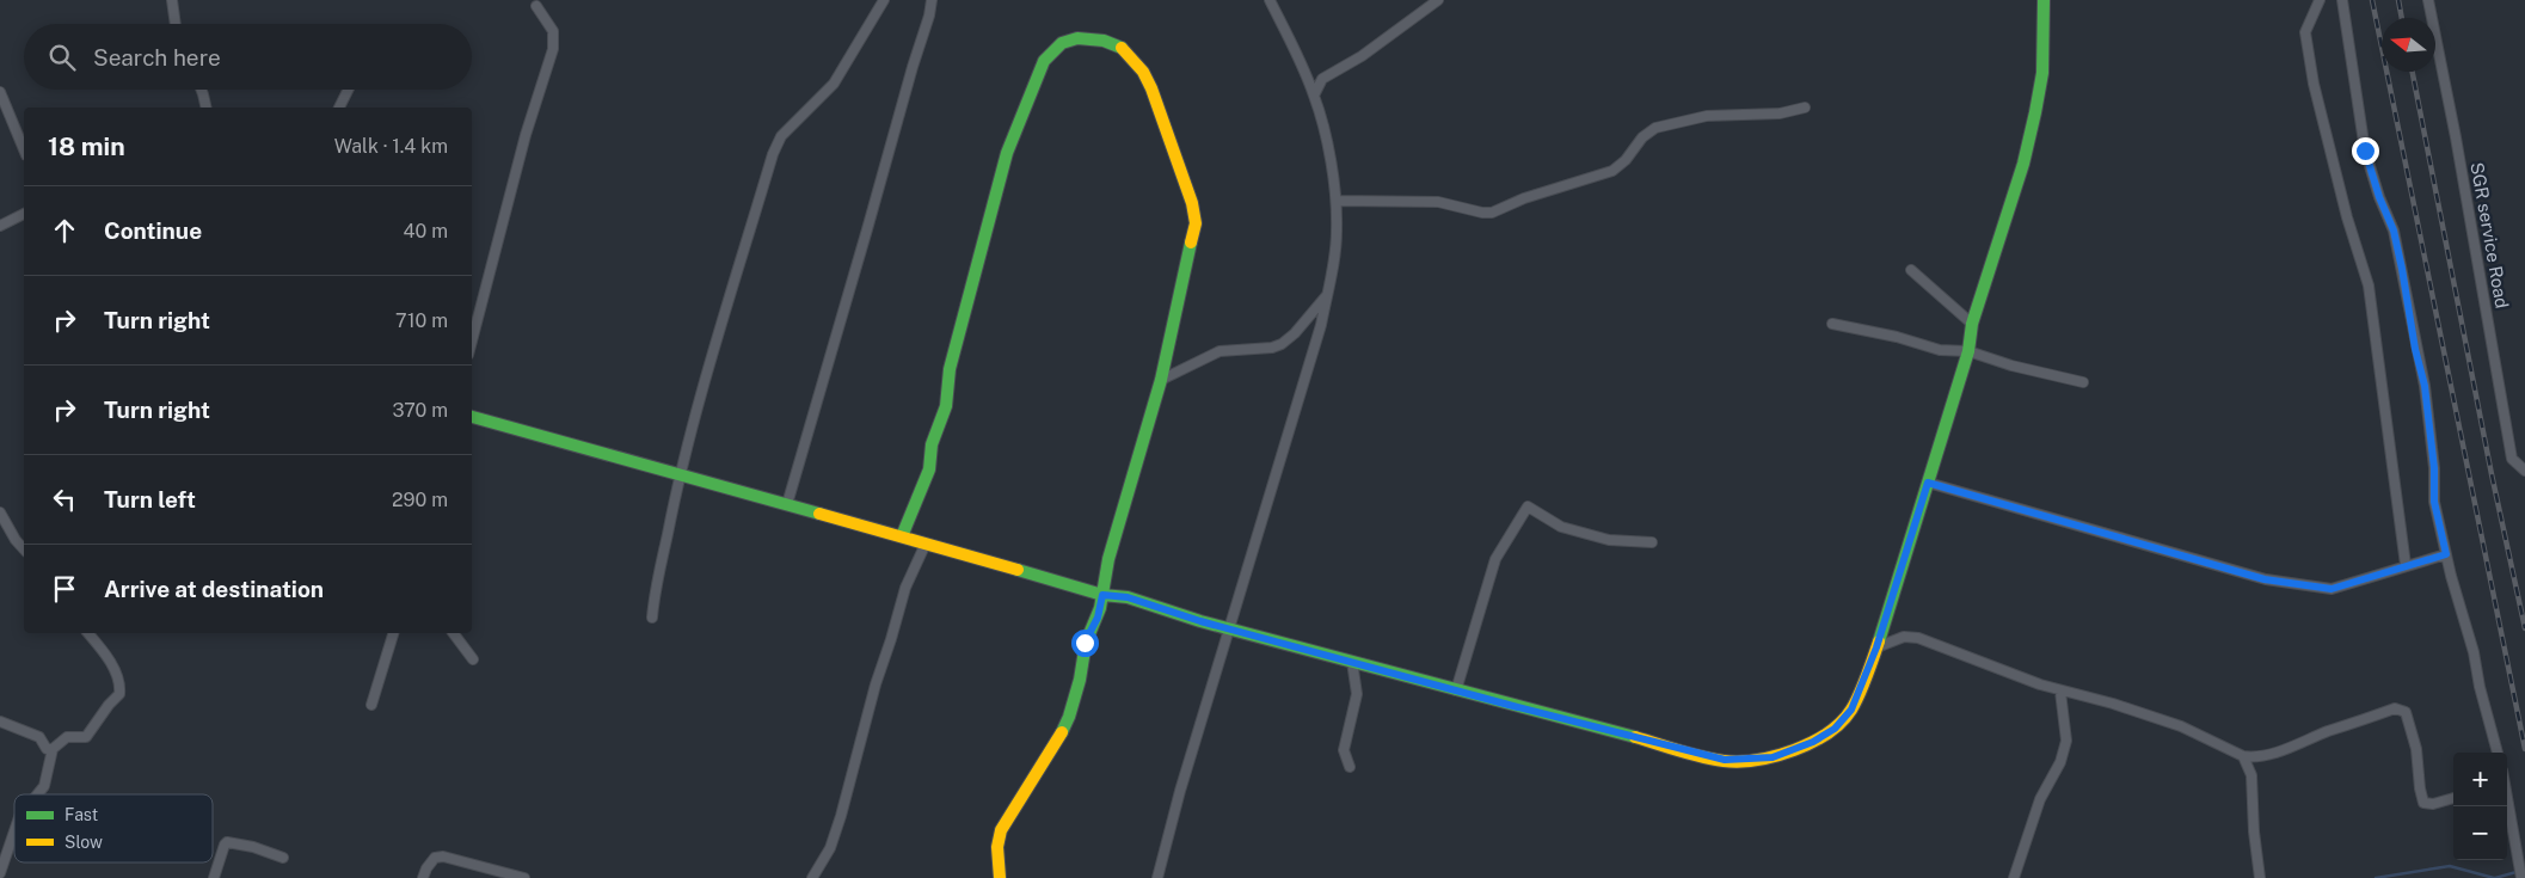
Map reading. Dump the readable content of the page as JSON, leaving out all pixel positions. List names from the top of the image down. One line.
{"streets":{"street":["SGR service Road"]},"legend":["Fast","Slow"],"north":"left","page":{"search":"Search here","heading":["18 min","Walk · 1.4 km"],"list":[["Continue","40 m"],["Turn right","710 m"],["Turn right","370 m"],["Turn left","290 m"],"Arrive at destination"],"map_buttons":["+","−"]}}
